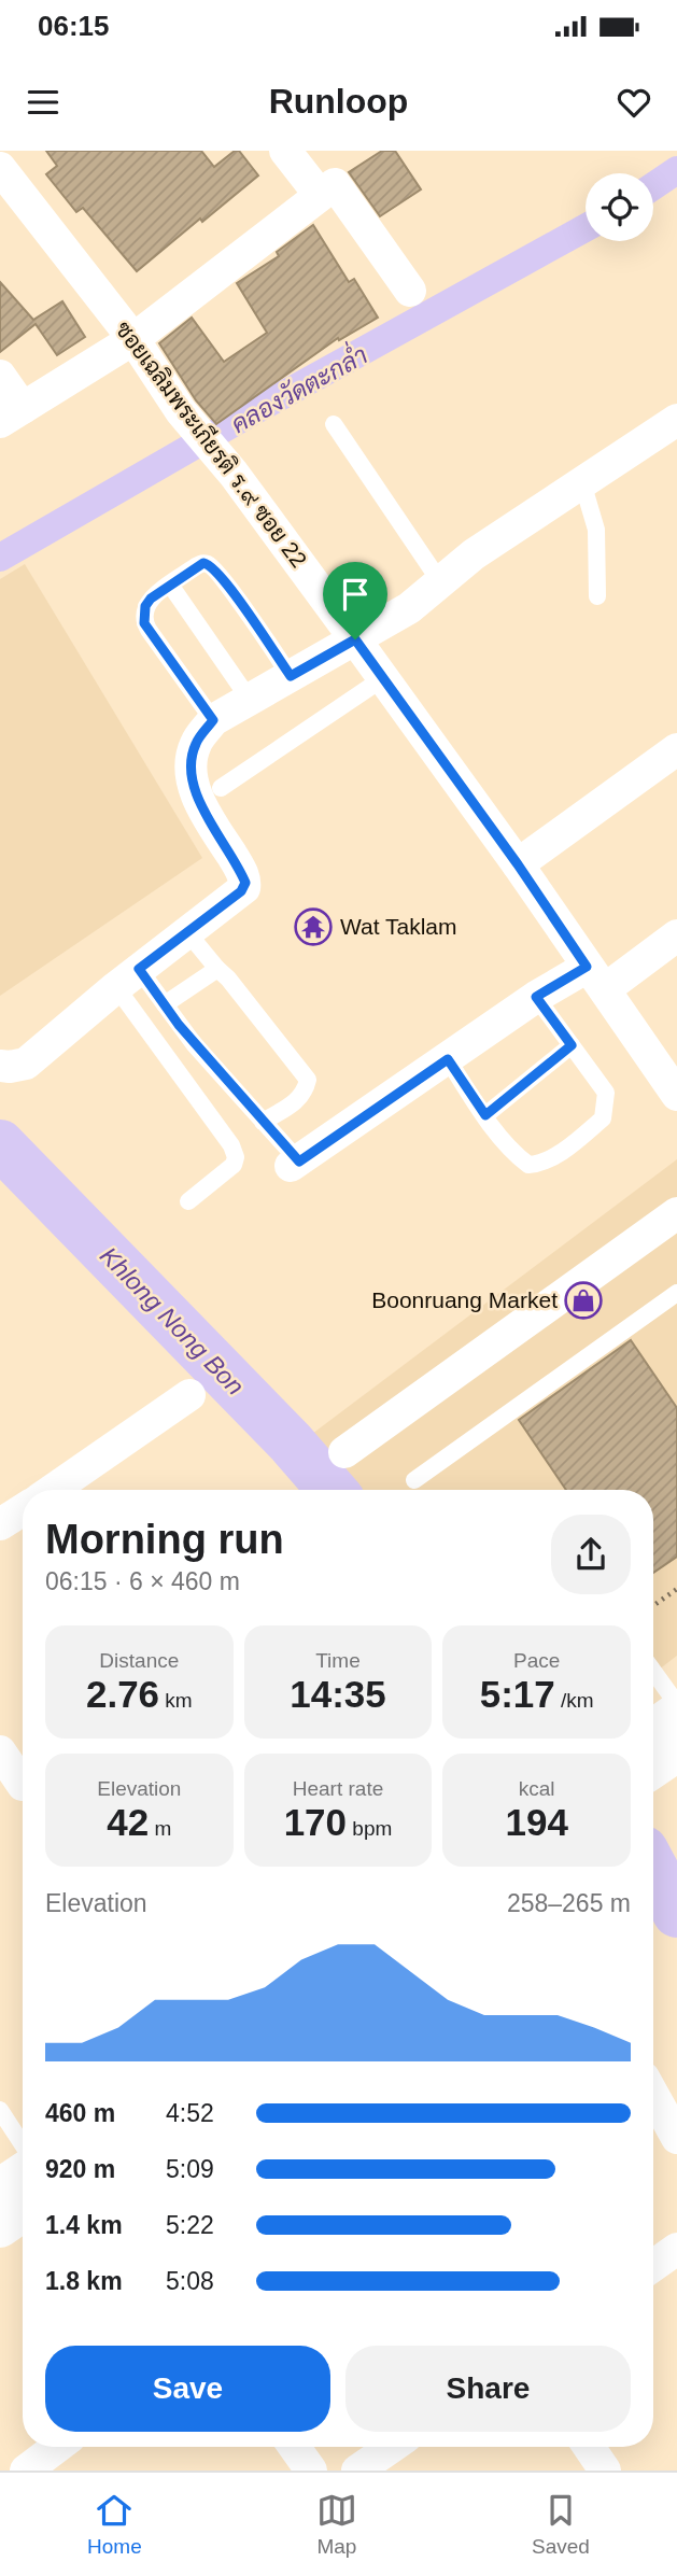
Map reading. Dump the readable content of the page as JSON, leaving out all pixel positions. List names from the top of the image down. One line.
{"streets":{"street":["ซอยเฉลิมพระเกียรติ ร.๙ ซอย 22"]},"water":["คลองวัดตะกล่ำ","Khlong Nong Bon"],"places":{"temple":["Wat Taklam"],"shop":["Boonruang Market"]},"page":{"status":"06:15","header":"Runloop","heading":["Morning run","06:15 · 6 × 460 m"],"stats":[["Distance","2.76 km"],["Time","14:35"],["Pace","5:17 /km"],["Elevation","42 m"],["Heart rate","170 bpm"],["kcal","194"]],"chart":["Elevation","258–265 m"],"list":[{"name":"460 m","note":"4:52"},{"name":"920 m","note":"5:09"},{"name":"1.4 km","note":"5:22"},{"name":"1.8 km","note":"5:08"}],"buttons":["Save","Share"],"tabs":["Home","Map","Saved"]}}
